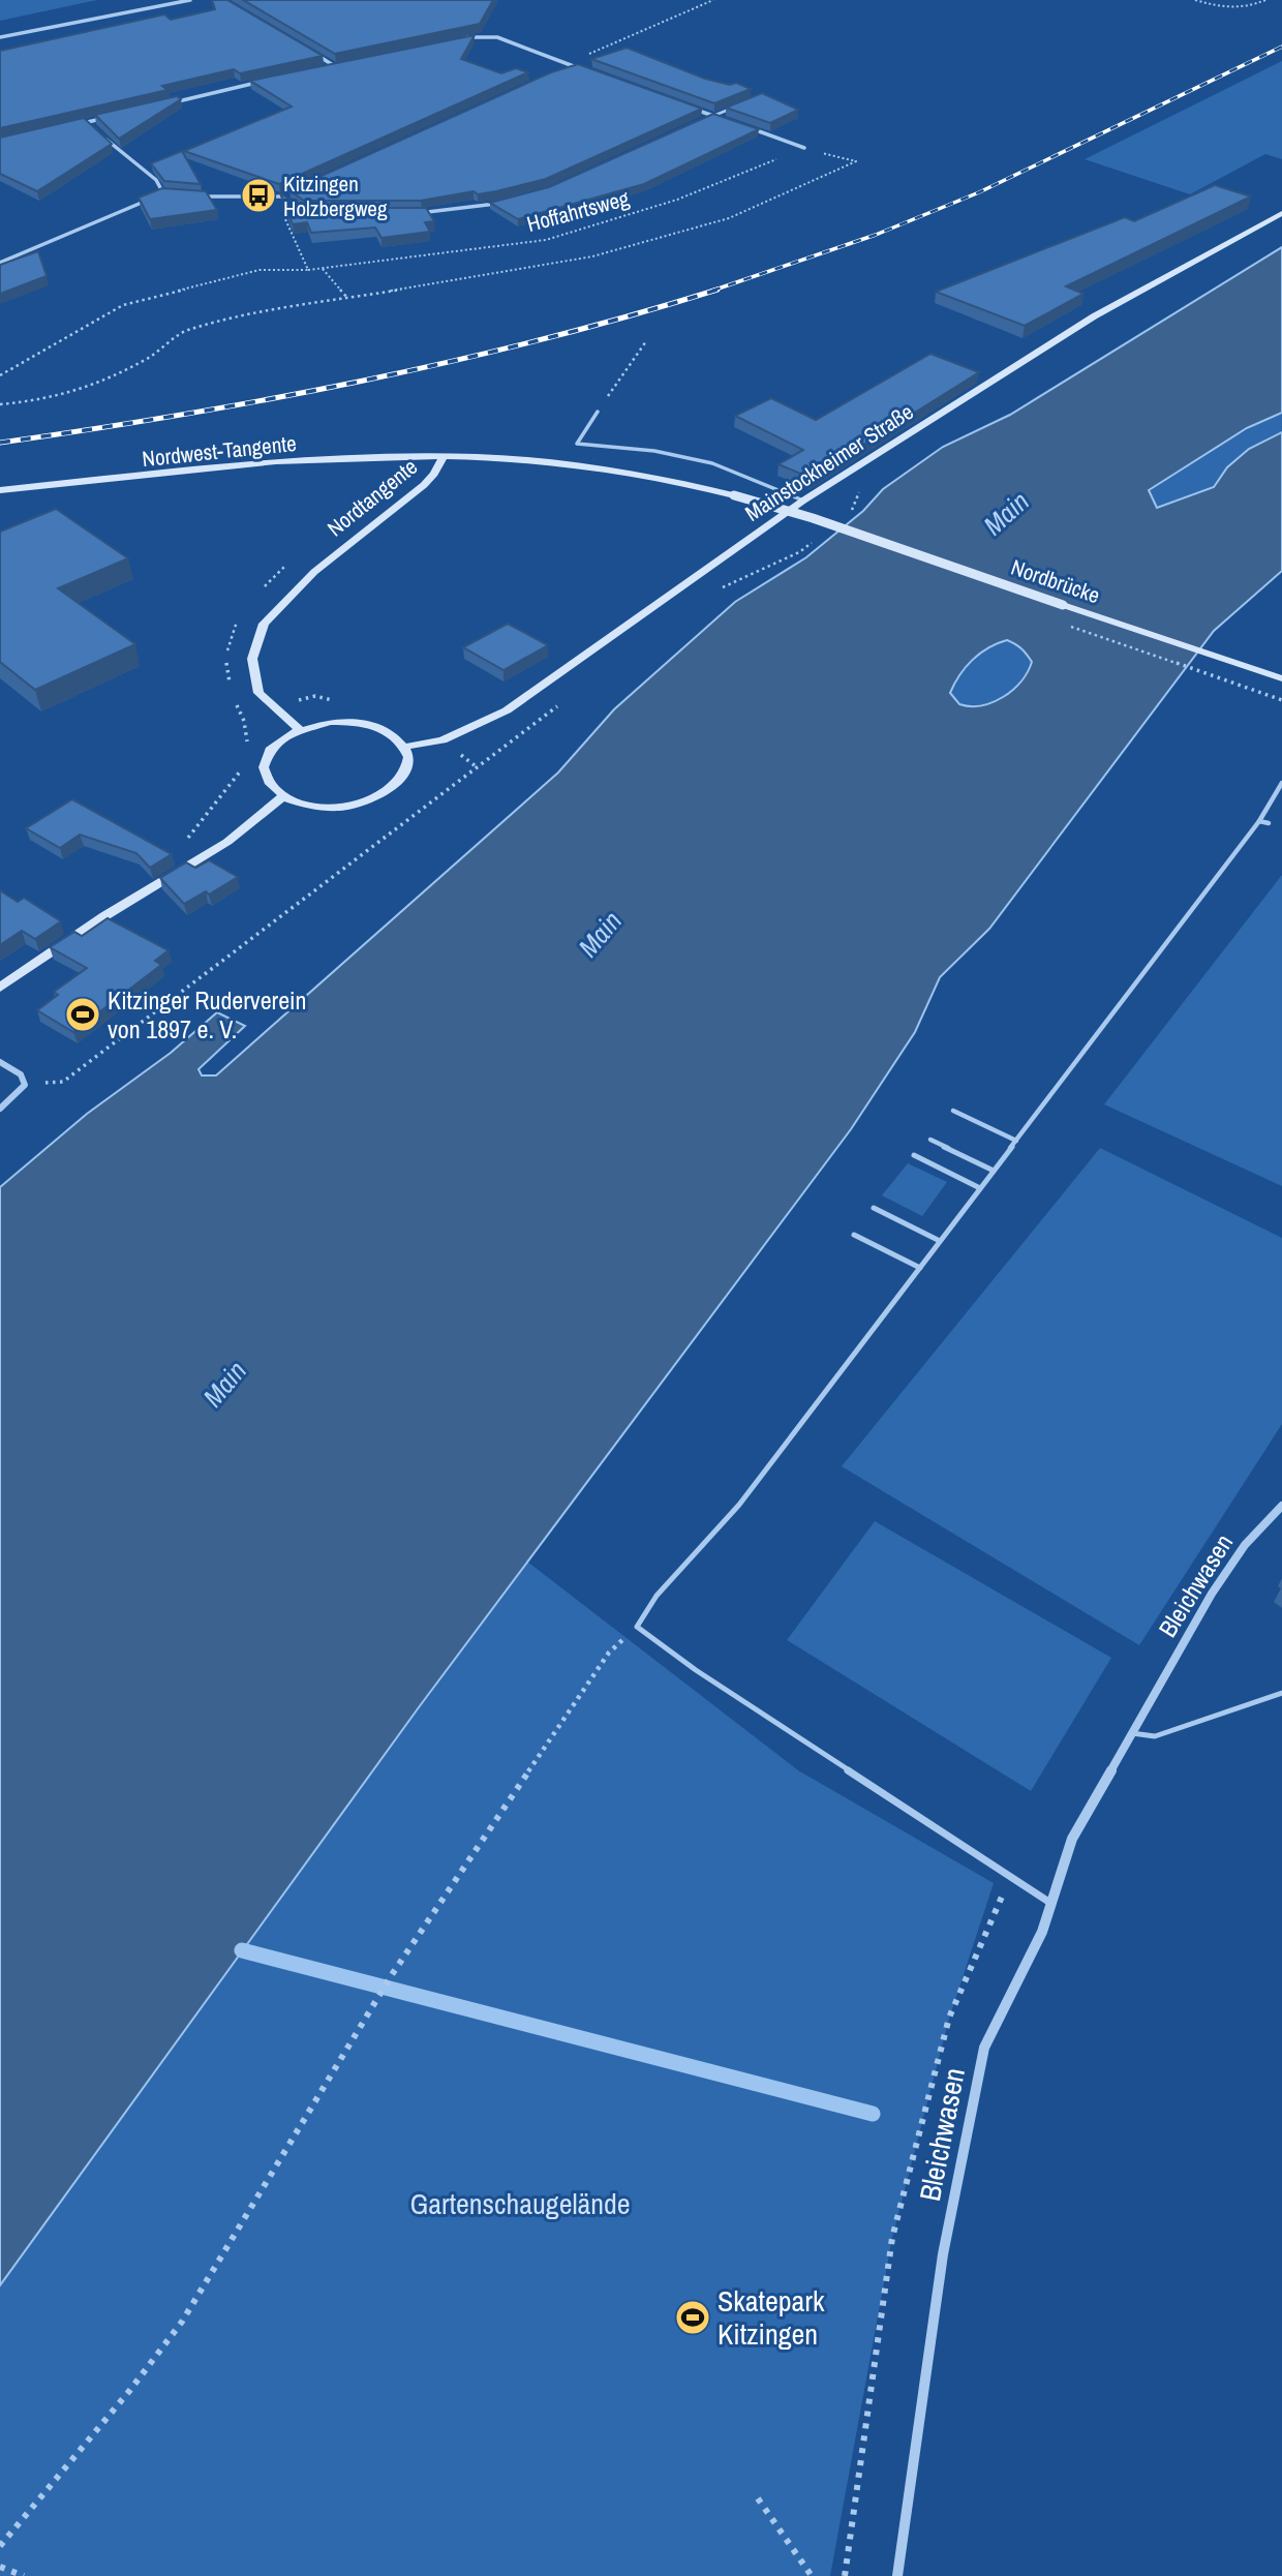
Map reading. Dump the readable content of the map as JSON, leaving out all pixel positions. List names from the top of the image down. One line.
{"streets":{"main road":["Nordwest-Tangente","Mainstockheimer Straße","Nordtangente","Nordbrücke"],"street":["Bleichwasen"],"path":["Hoffahrtsweg"]},"crossings":[["Nordwest-Tangente","Nordtangente"],["Mainstockheimer Straße","Nordtangente"],["Nordtangente","Nordbrücke"]],"water":["Main"],"parks":["Gartenschaugelände"],"places":{"bus stop":["Kitzingen Holzbergweg"],"sports":["Kitzinger Ruderverein von 1897 e. V.","Skatepark Kitzingen"]}}
